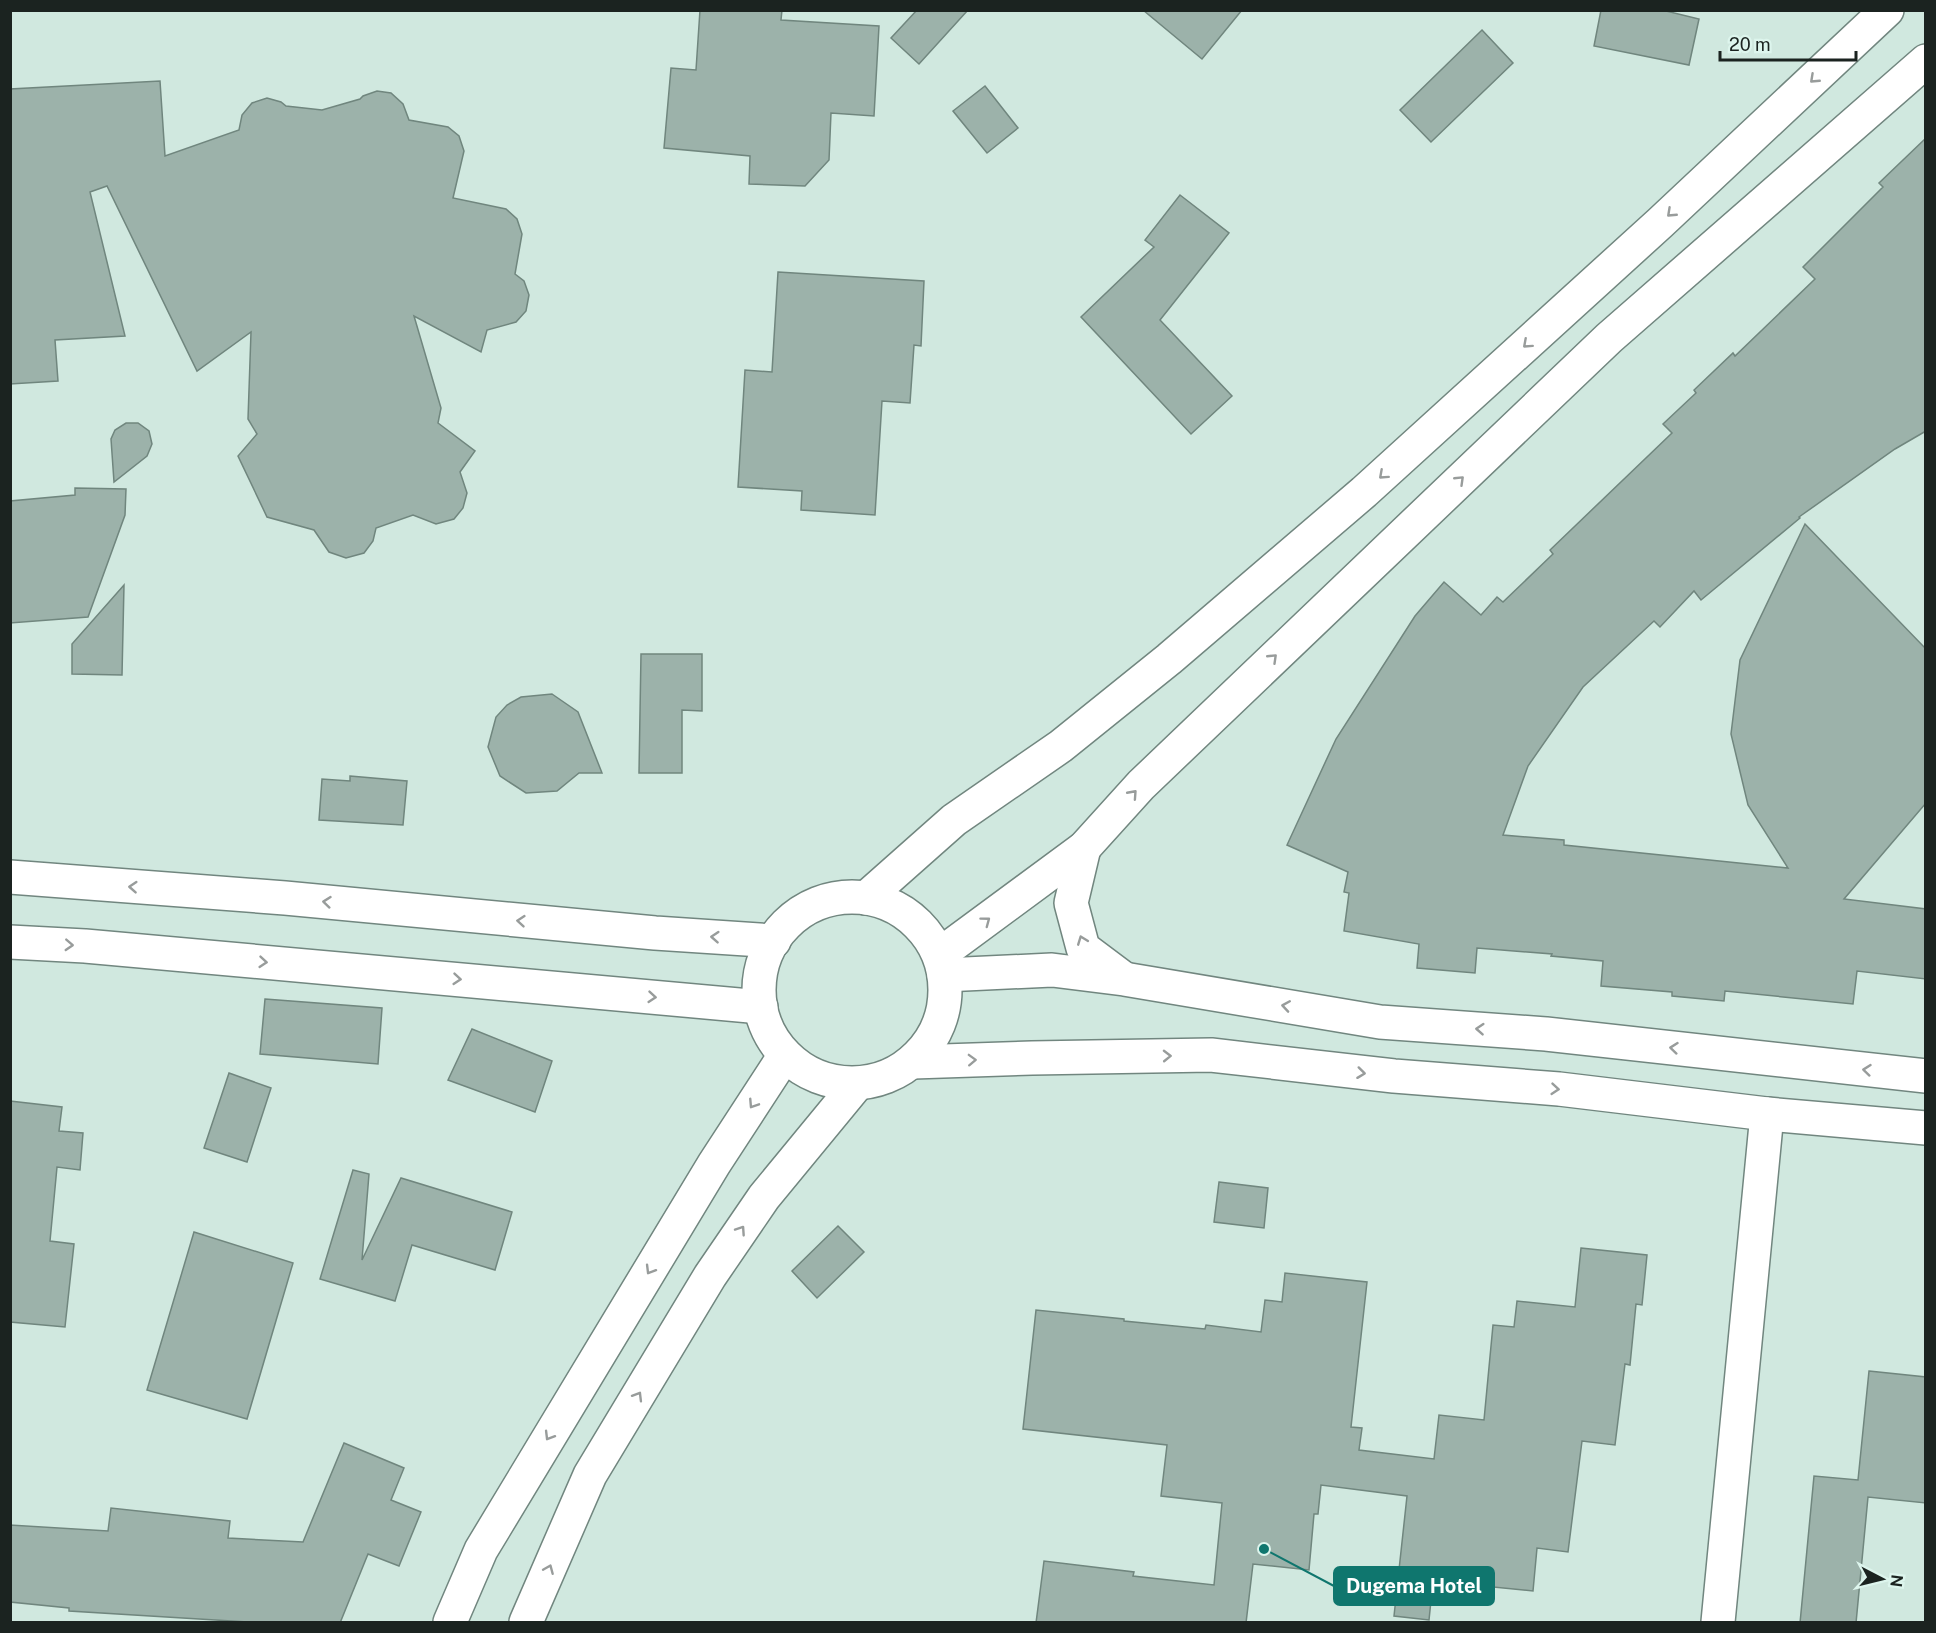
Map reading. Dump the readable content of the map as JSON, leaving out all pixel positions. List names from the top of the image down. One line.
{"places":["Dugema Hotel"],"scale_bar":"20 m","north":"right"}
